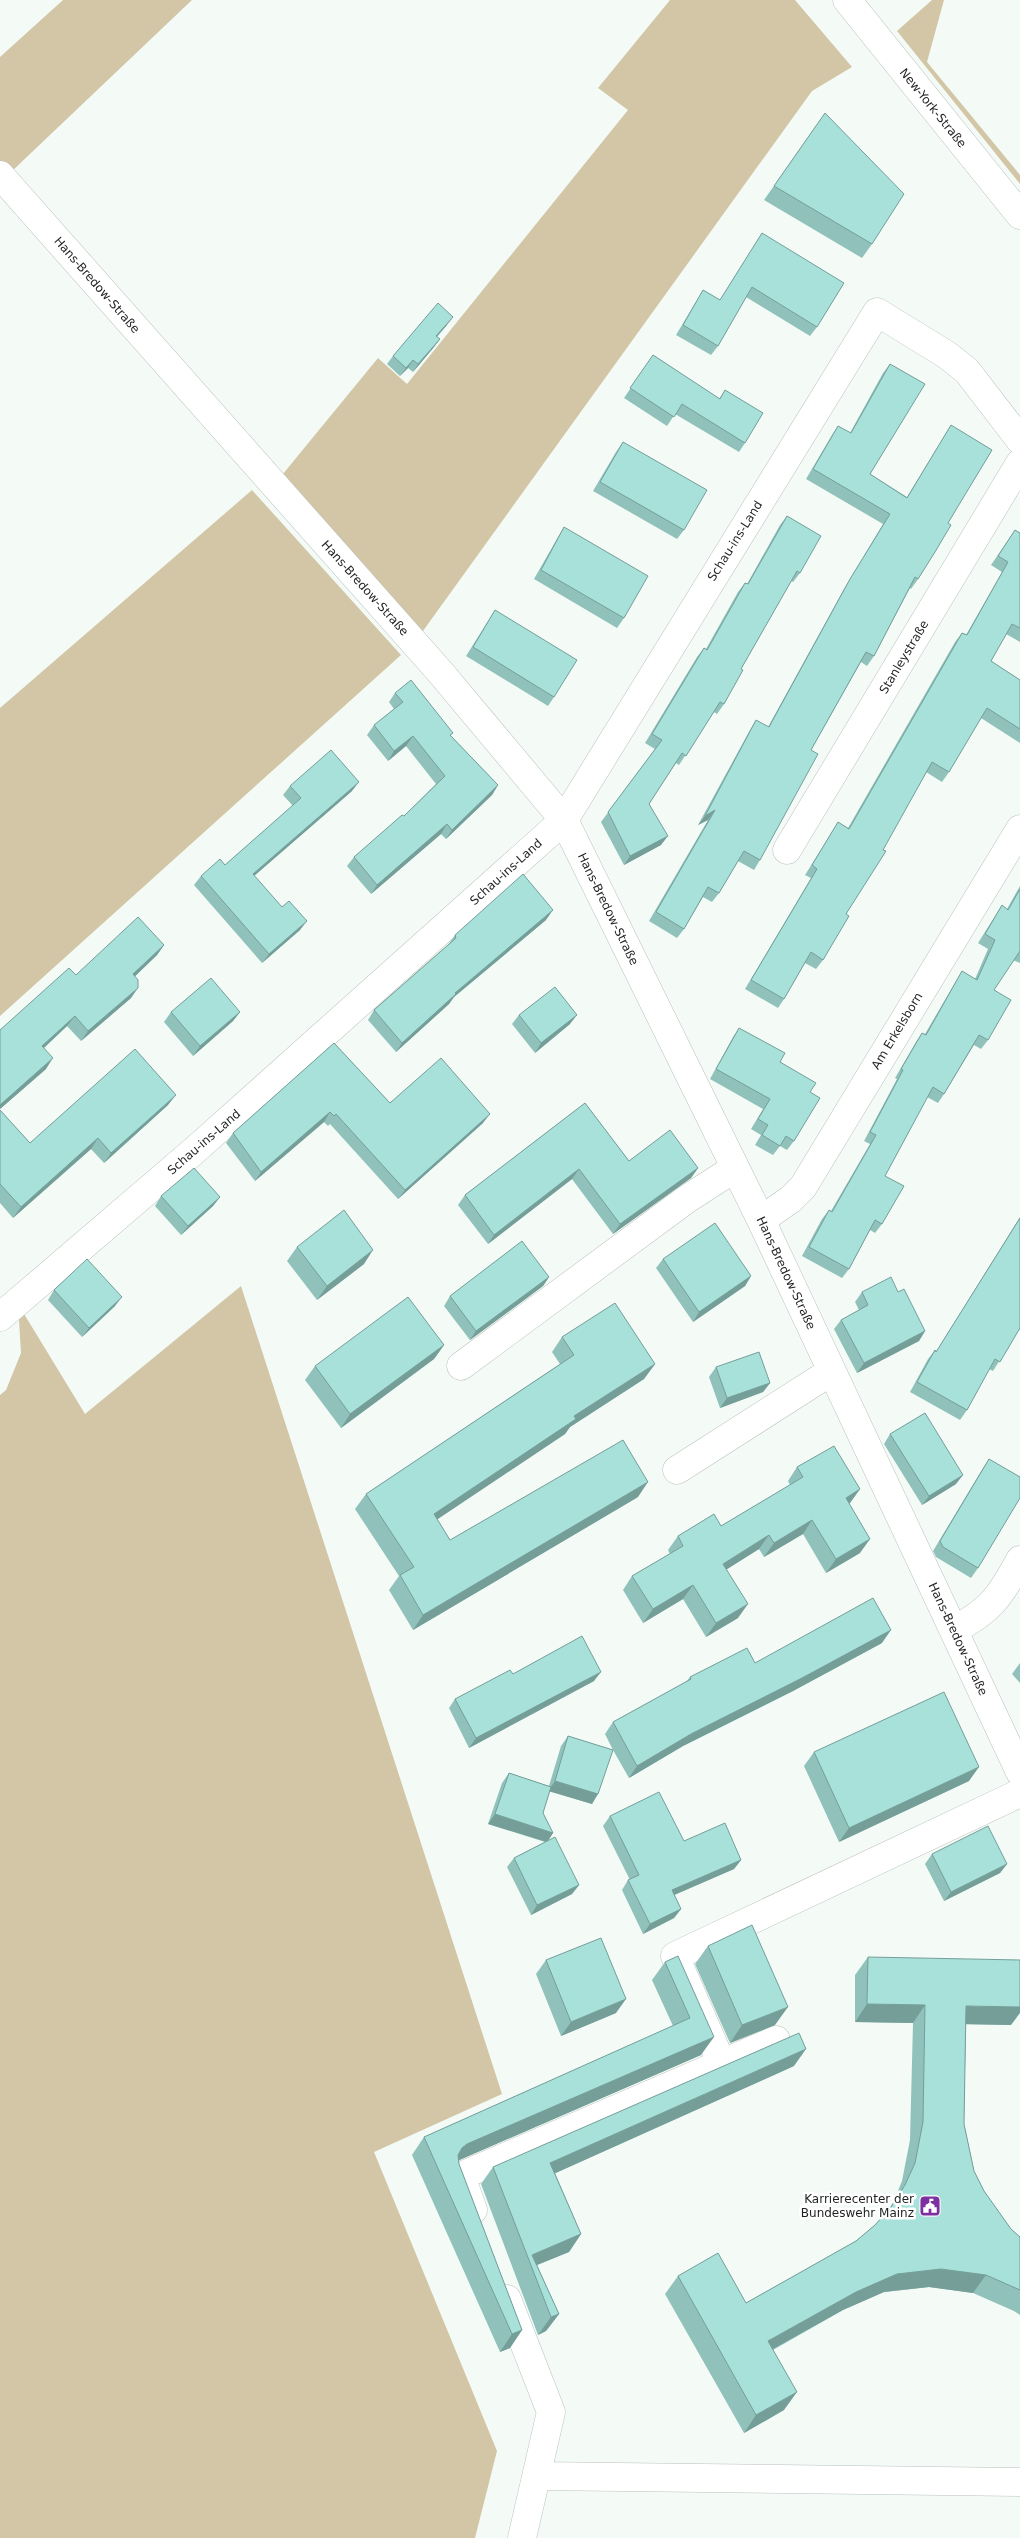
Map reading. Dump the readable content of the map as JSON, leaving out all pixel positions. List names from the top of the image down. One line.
{"streets":{"street":["New-York-Straße","Hans-Bredow-Straße","Schau-ins-Land","Stanleystraße","Am Erkelsborn"]},"crossings":[["Hans-Bredow-Straße","Schau-ins-Land"],["Hans-Bredow-Straße","Am Erkelsborn"]],"places":{"public building":["Karrierecenter der Bundeswehr Mainz"]}}
